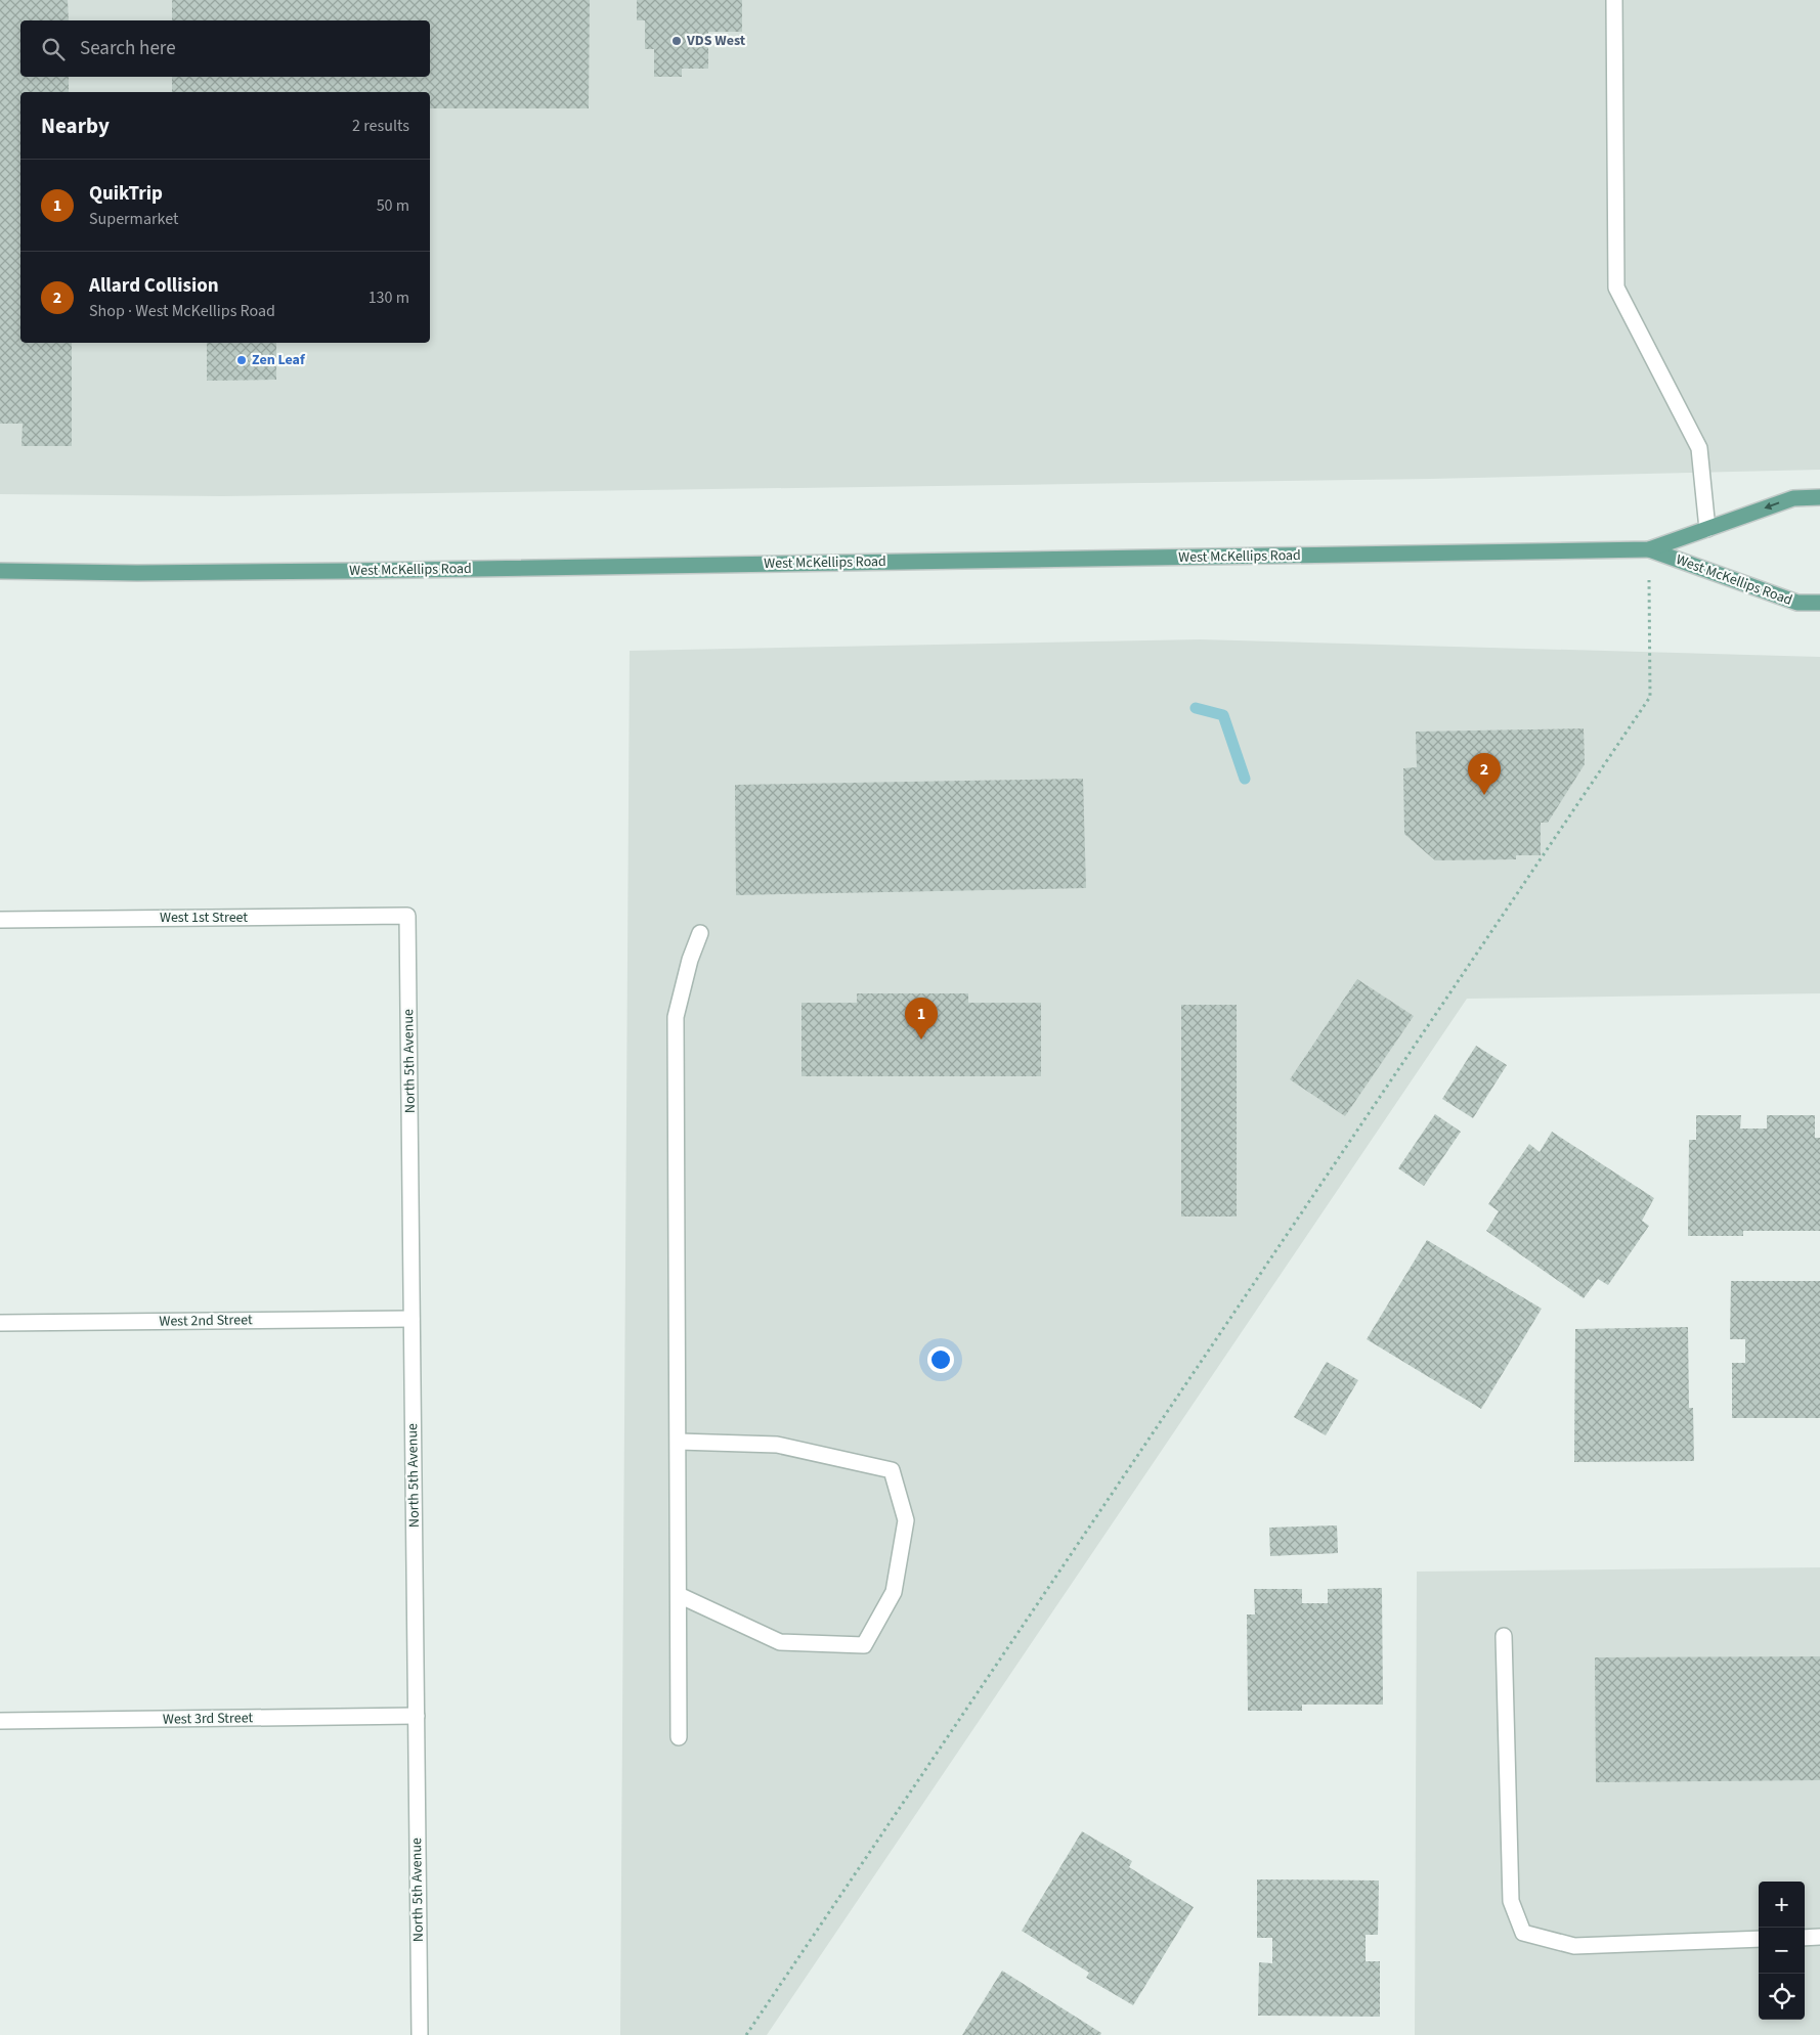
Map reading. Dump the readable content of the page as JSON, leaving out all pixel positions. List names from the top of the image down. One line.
{"streets":{"main road":["West McKellips Road"],"lane":["West 1st Street","North 5th Avenue","West 2nd Street","West 3rd Street"]},"crossings":[["West 1st Street","North 5th Avenue"],["North 5th Avenue","West 2nd Street"],["North 5th Avenue","West 3rd Street"]],"places":["VDS West","Zen Leaf"],"page":{"search":"Search here","heading":["Nearby","2 results"],"list":[{"mark":"1","name":"QuikTrip","note":"Supermarket","value":"50 m"},{"mark":"2","name":"Allard Collision","note":"Shop · West McKellips Road","value":"130 m"}],"pins":["2","1"],"map_buttons":["+","−"]}}
